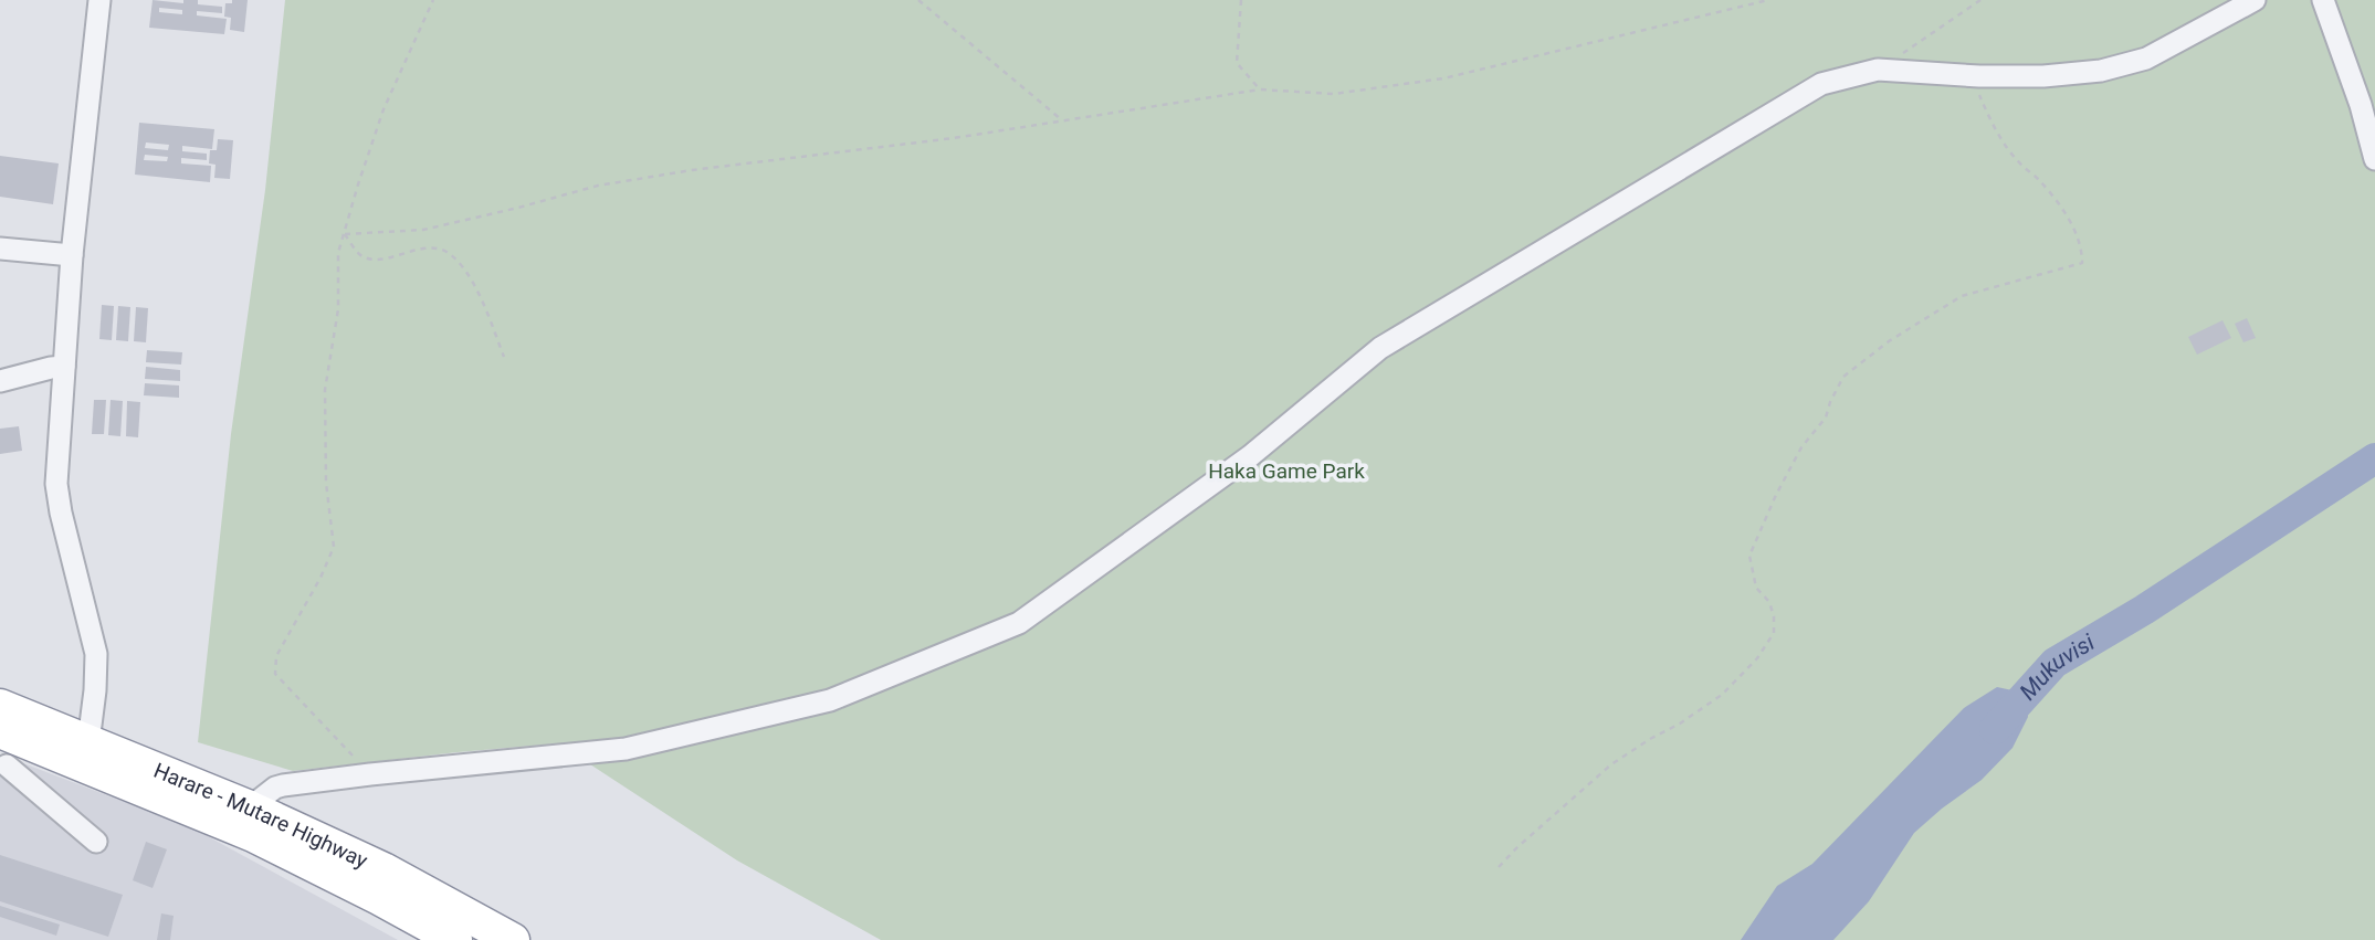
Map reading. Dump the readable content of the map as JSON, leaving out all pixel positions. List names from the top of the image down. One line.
{"streets":{"highway":["Harare - Mutare Highway"]},"water":["Mukuvisi"],"parks":["Haka Game Park"]}
